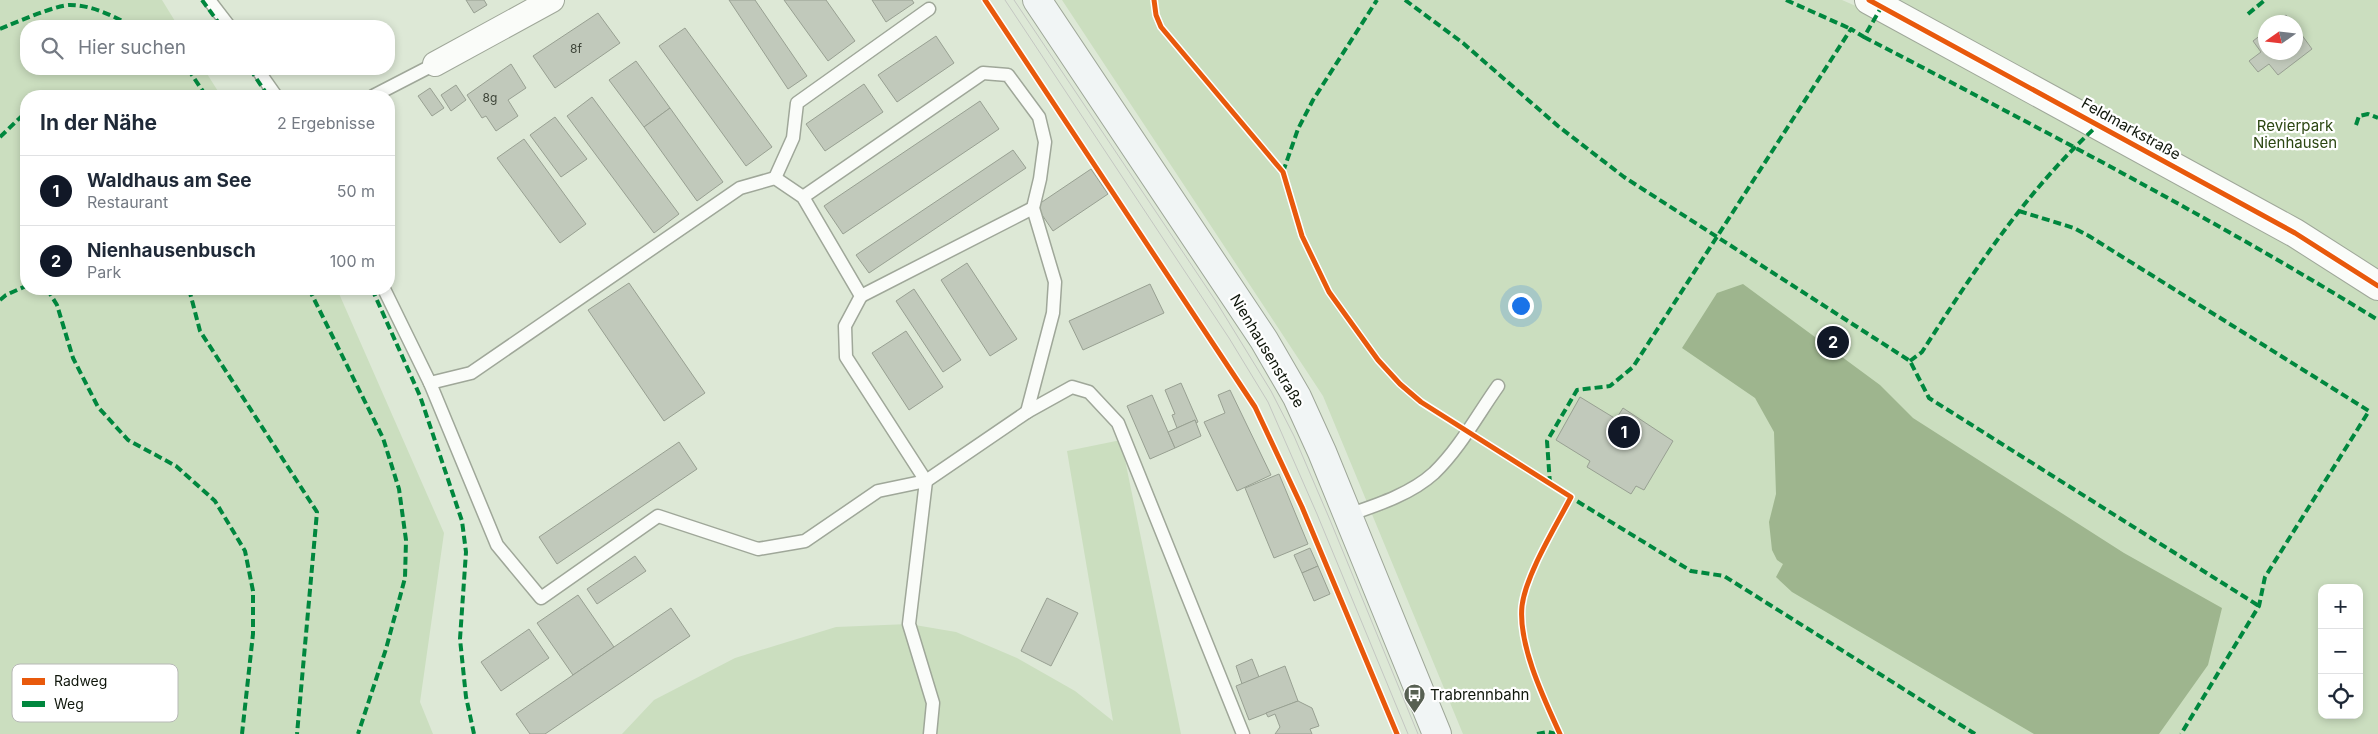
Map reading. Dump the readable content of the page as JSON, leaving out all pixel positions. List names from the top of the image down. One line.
{"streets":{"main road":["Nienhausenstraße"],"street":["Feldmarkstraße"]},"parks":["Revierpark Nienhausen"],"places":{"bus stop":["Trabrennbahn"]},"house_numbers":["8f","8g"],"legend":["Radweg","Weg"],"north":"left","page":{"search":"Hier suchen","heading":["In der Nähe","2 Ergebnisse"],"list":[{"mark":"1","name":"Waldhaus am See","note":"Restaurant","value":"50 m"},{"mark":"2","name":"Nienhausenbusch","note":"Park","value":"100 m"}],"pins":["2","1"],"map_buttons":["+","−"]}}
